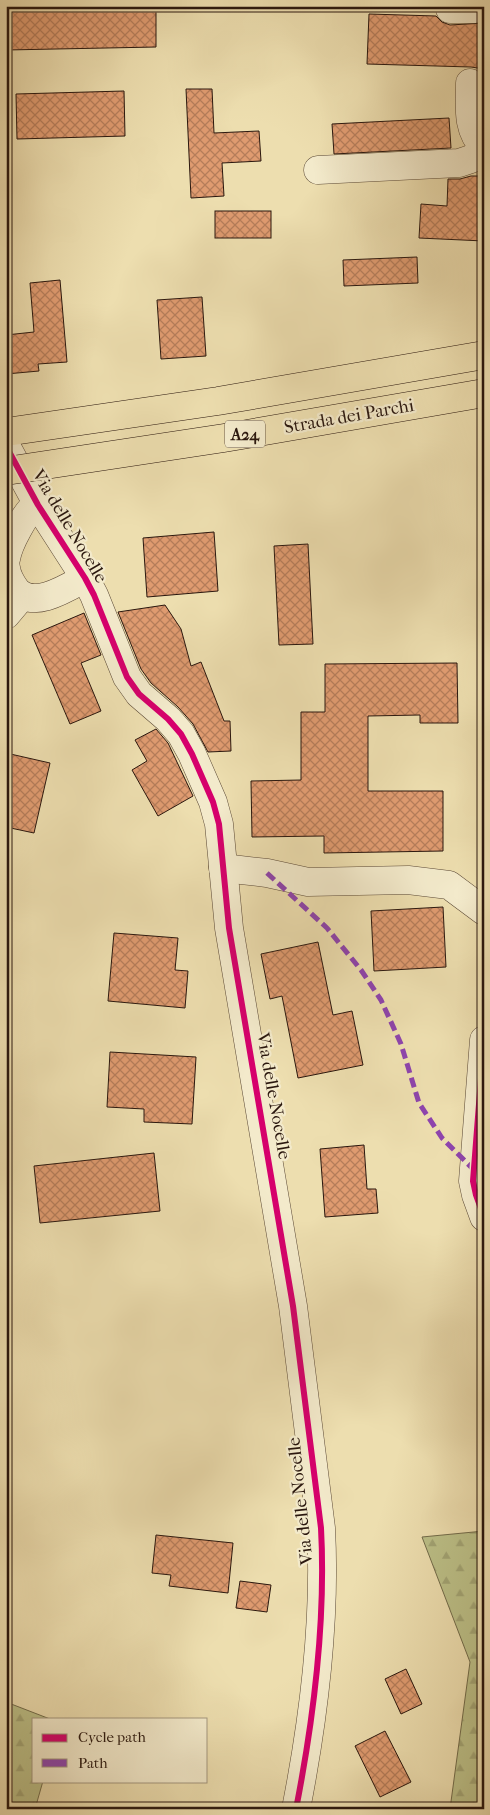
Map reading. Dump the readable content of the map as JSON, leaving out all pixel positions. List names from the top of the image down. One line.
{"streets":{"highway":["Strada dei Parchi","A24"],"street":["Via delle Nocelle"]},"legend":["Cycle path","Path"]}
